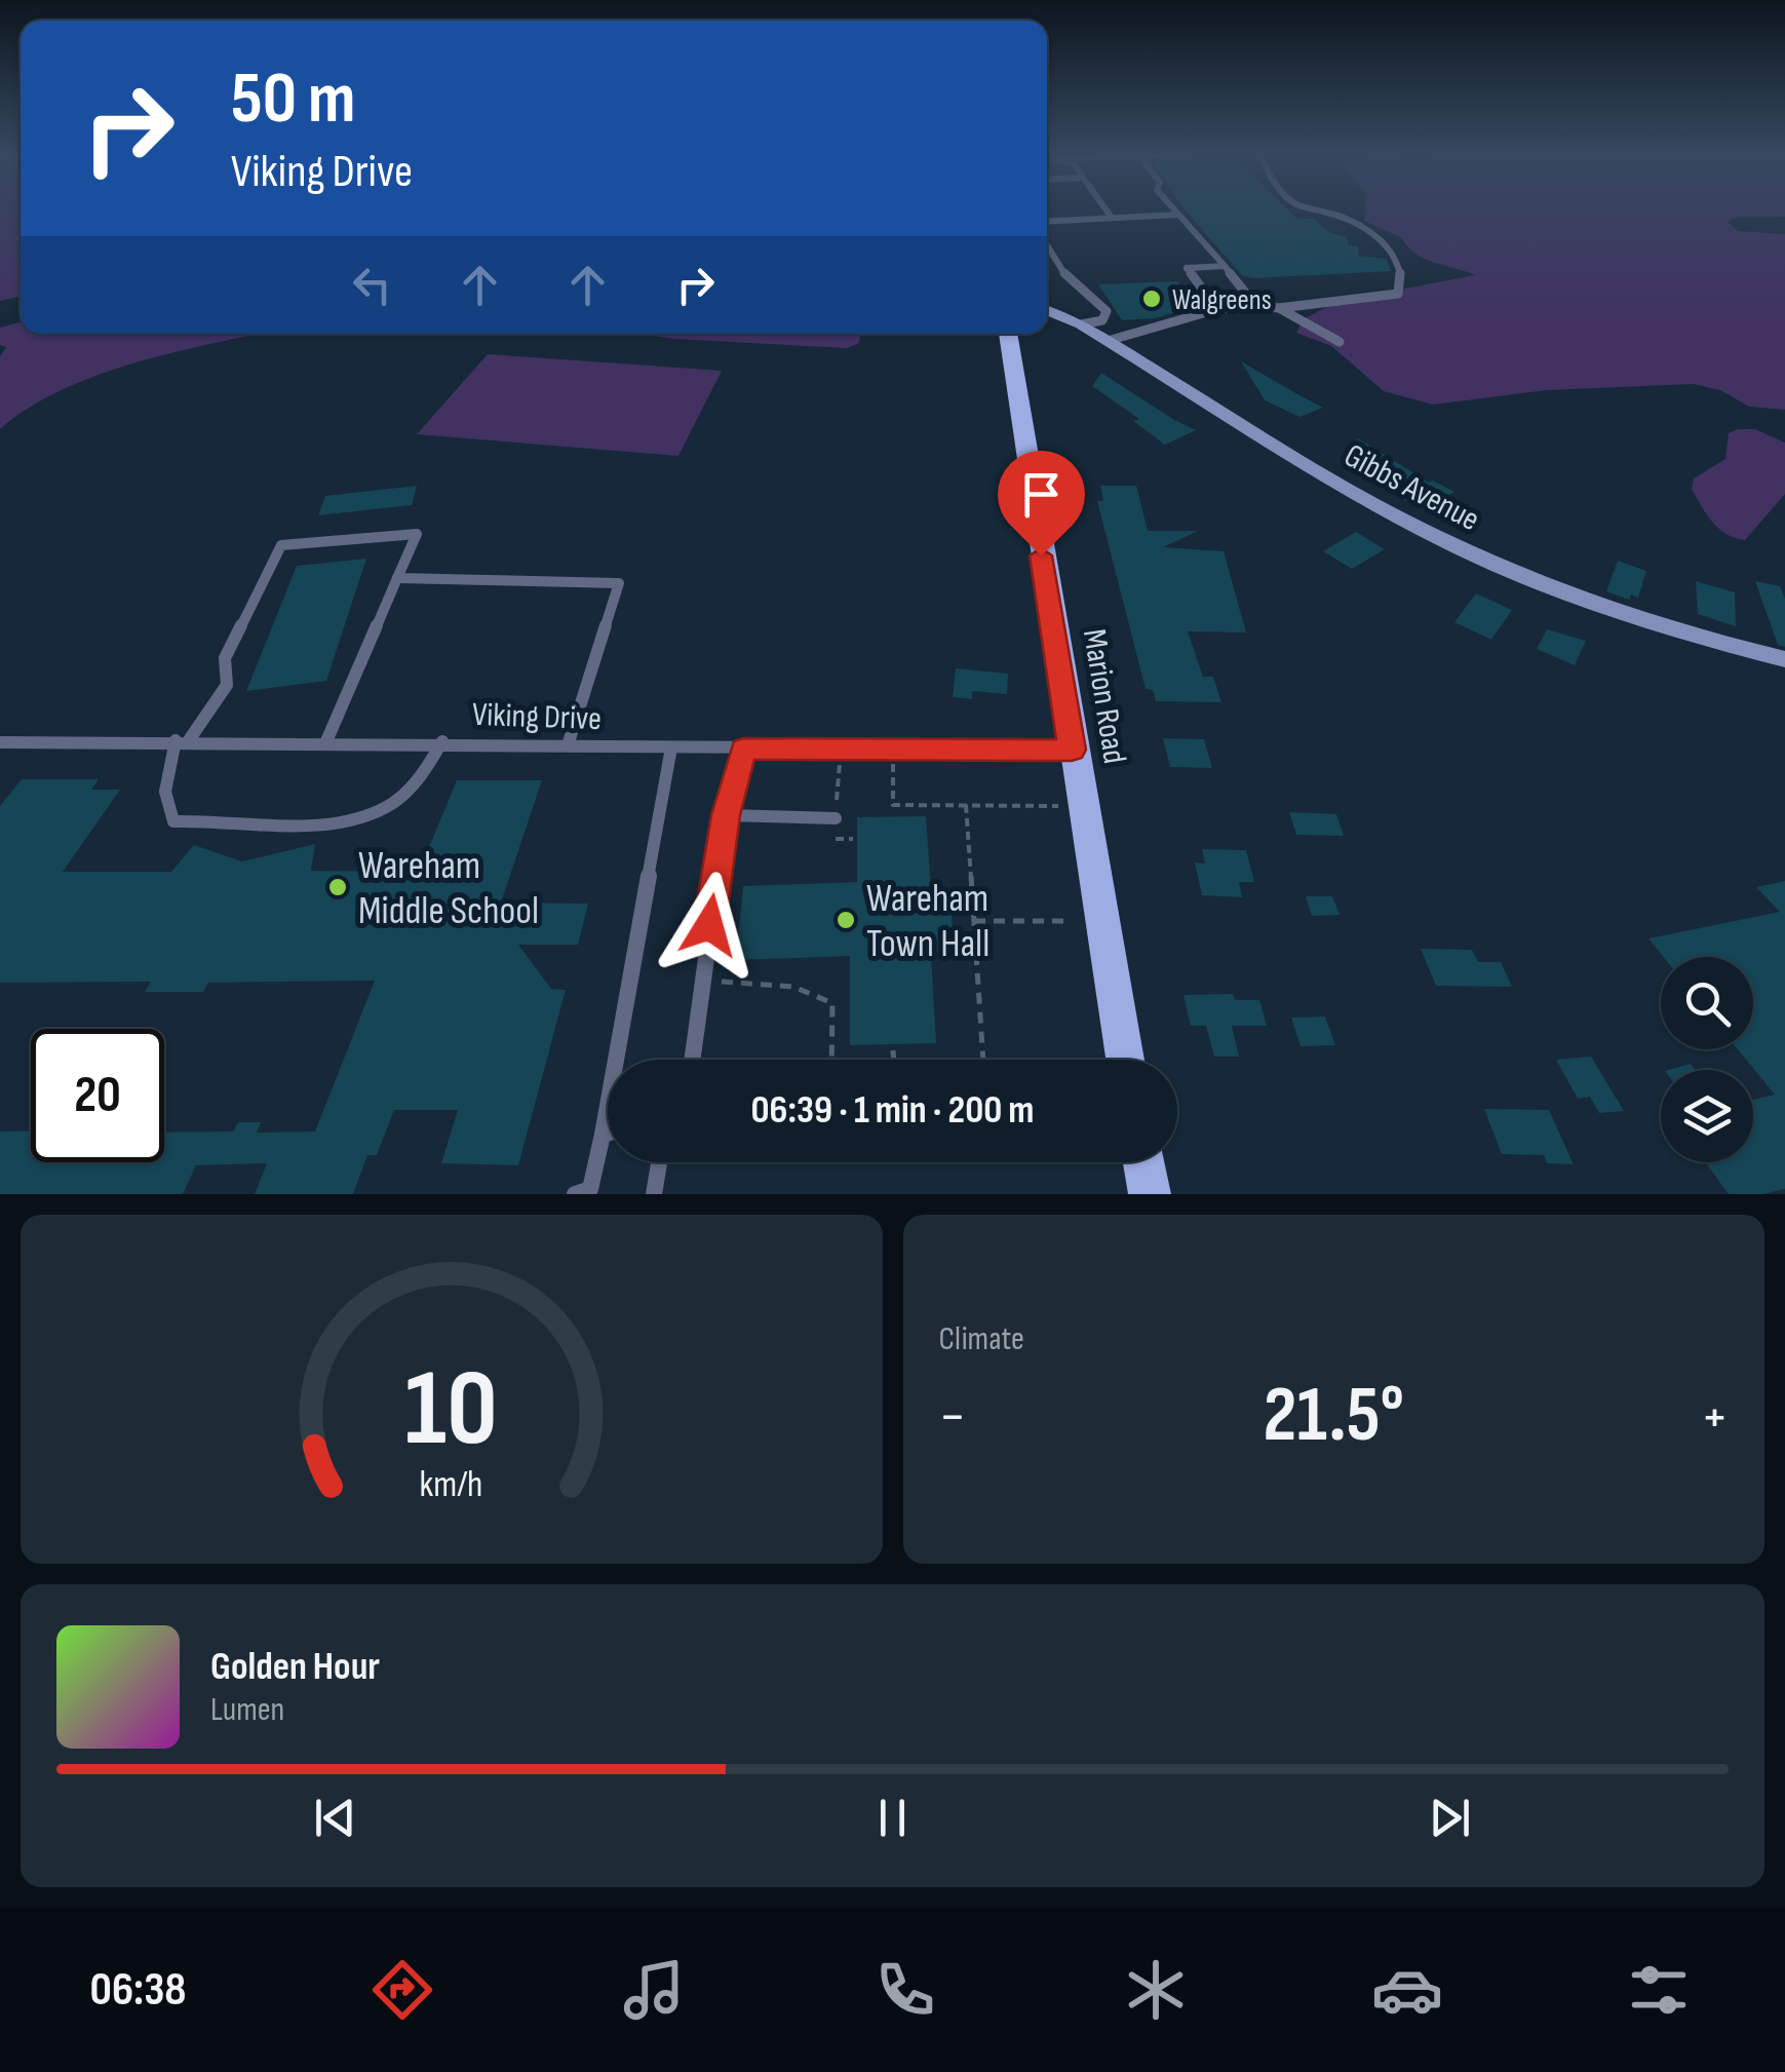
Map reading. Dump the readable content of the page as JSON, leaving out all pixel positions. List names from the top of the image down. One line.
{"streets":{"main road":["Gibbs Avenue","Marion Road"],"lane":["Viking Drive"]},"crossings":[["Marion Road","Viking Drive"]],"places":["Walgreens","Wareham Middle School","Wareham Town Hall"],"page":{"turn":["50 m","Viking Drive"],"limit":"20","trip":"06:39 · 1 min · 200 m","tile":"Climate","heat":["−","21.5°","+"],"song":["Golden Hour","Lumen"],"tabs":"06:38","gauge":["10","km/h"]}}
